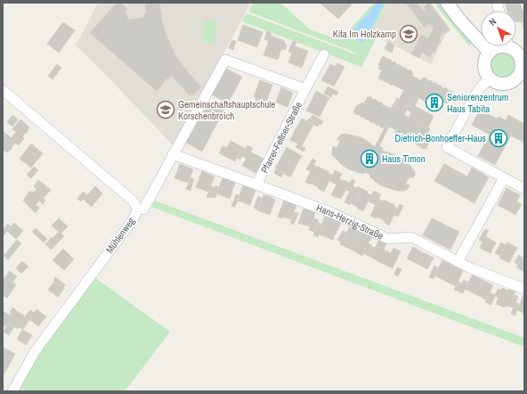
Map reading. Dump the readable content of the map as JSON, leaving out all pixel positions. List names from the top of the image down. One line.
{"streets":{"street":["Pfarrer-Fellner-Straße","Hans-Herzig-Straße","Mühlenweg"]},"crossings":[["Pfarrer-Fellner-Straße","Hans-Herzig-Straße"]],"places":{"school or university":["Kita Im Holzkamp","Gemeinschaftshauptschule Korschenbroich"],"building":["Seniorenzentrum Haus Tabita","Dietrich-Bonhoeffer-Haus","Haus Timon"]},"north":"top left"}
